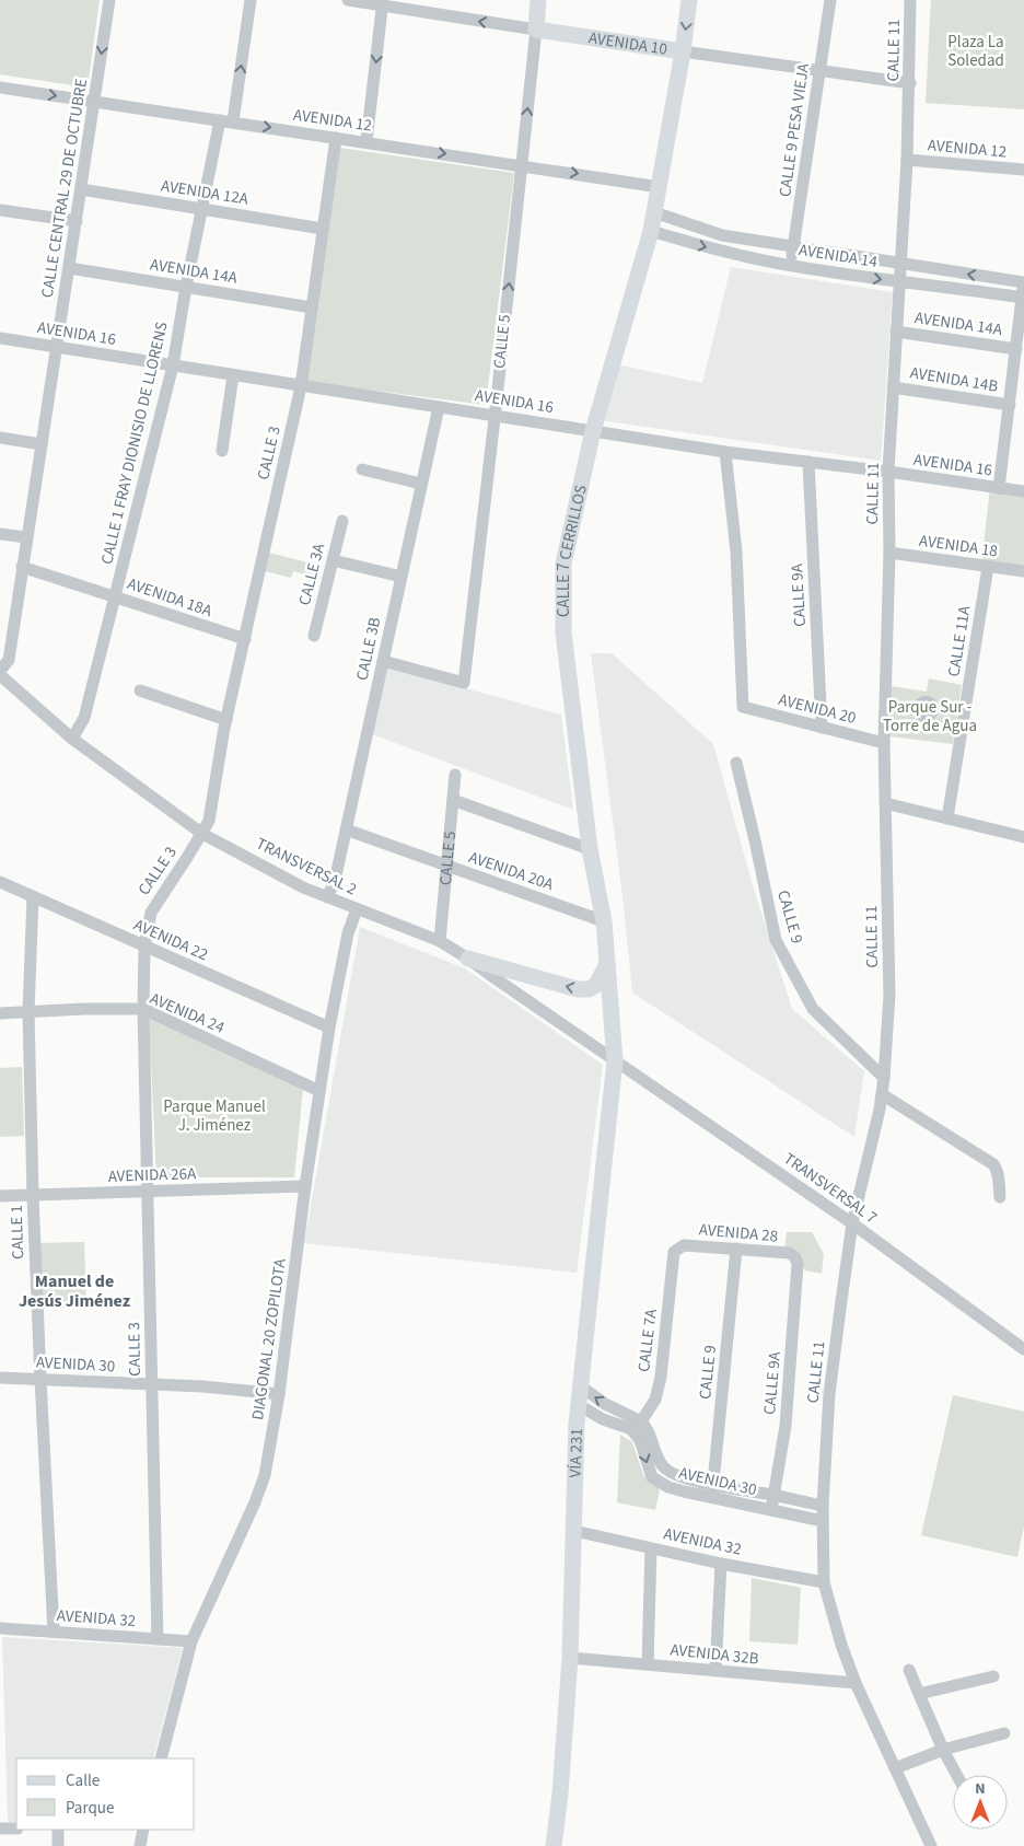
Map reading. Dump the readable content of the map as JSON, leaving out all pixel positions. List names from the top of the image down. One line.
{"streets":{"main road":["AVENIDA 10","CALLE 5","CALLE 7 CERRILLOS","VÍA 231"],"street":["CALLE 11","AVENIDA 12","CALLE 9 PESA VIEJA","CALLE CENTRAL 29 DE OCTUBRE","AVENIDA 12A","AVENIDA 14","AVENIDA 14A","AVENIDA 16","AVENIDA 14B","CALLE 1 FRAY DIONISIO DE LLORENS","CALLE 3","AVENIDA 18","CALLE 3A","CALLE 9A","AVENIDA 18A","CALLE 11A","CALLE 3B","AVENIDA 20","TRANSVERSAL 2","AVENIDA 20A","CALLE 9","AVENIDA 22","AVENIDA 24","AVENIDA 26A","TRANSVERSAL 7","CALLE 1","AVENIDA 28","DIAGONAL 20 ZOPILOTA","CALLE 7A","AVENIDA 30","AVENIDA 32","AVENIDA 32B"]},"crossings":[["AVENIDA 10","CALLE 11"],["AVENIDA 10","CALLE 9 PESA VIEJA"],["AVENIDA 10","CALLE 5"],["AVENIDA 10","CALLE 7 CERRILLOS"],["CALLE 11","AVENIDA 12"],["CALLE 11","AVENIDA 14"],["CALLE 11","AVENIDA 14A"],["CALLE 11","AVENIDA 16"],["CALLE 11","AVENIDA 14B"],["CALLE 11","AVENIDA 18"],["CALLE 11","AVENIDA 20"],["CALLE 11","CALLE 9"],["CALLE 11","TRANSVERSAL 7"],["CALLE 11","AVENIDA 30"],["CALLE 11","AVENIDA 32"],["CALLE 11","AVENIDA 32B"],["AVENIDA 12","CALLE CENTRAL 29 DE OCTUBRE"],["AVENIDA 12","CALLE 5"],["AVENIDA 12","CALLE 1 FRAY DIONISIO DE LLORENS"],["AVENIDA 12","CALLE 3"],["AVENIDA 12","CALLE 7 CERRILLOS"],["CALLE 9 PESA VIEJA","AVENIDA 14"],["CALLE CENTRAL 29 DE OCTUBRE","AVENIDA 12A"],["CALLE CENTRAL 29 DE OCTUBRE","AVENIDA 14A"],["CALLE CENTRAL 29 DE OCTUBRE","AVENIDA 16"],["CALLE CENTRAL 29 DE OCTUBRE","AVENIDA 18A"],["AVENIDA 12A","CALLE 1 FRAY DIONISIO DE LLORENS"],["AVENIDA 12A","CALLE 3"],["AVENIDA 14","CALLE 7 CERRILLOS"],["AVENIDA 14A","CALLE 1 FRAY DIONISIO DE LLORENS"],["AVENIDA 14A","CALLE 3"],["AVENIDA 16","CALLE 5"],["AVENIDA 16","CALLE 1 FRAY DIONISIO DE LLORENS"],["AVENIDA 16","CALLE 3"],["AVENIDA 16","CALLE 7 CERRILLOS"],["AVENIDA 16","CALLE 9A"],["AVENIDA 16","CALLE 3B"],["AVENIDA 16","AVENIDA 20"],["CALLE 5","CALLE 3B"],["CALLE 5","TRANSVERSAL 2"],["CALLE 5","AVENIDA 20A"],["CALLE 1 FRAY DIONISIO DE LLORENS","AVENIDA 18A"],["CALLE 1 FRAY DIONISIO DE LLORENS","TRANSVERSAL 2"],["CALLE 3","AVENIDA 18A"],["CALLE 3","TRANSVERSAL 2"],["CALLE 3","AVENIDA 22"],["CALLE 3","AVENIDA 24"],["CALLE 3","AVENIDA 26A"],["CALLE 3","AVENIDA 30"],["CALLE 3","AVENIDA 32"],["AVENIDA 18","CALLE 11A"],["CALLE 7 CERRILLOS","TRANSVERSAL 2"],["CALLE 7 CERRILLOS","AVENIDA 20A"],["CALLE 7 CERRILLOS","TRANSVERSAL 7"],["CALLE 7 CERRILLOS","VÍA 231"],["CALLE 9A","AVENIDA 20"],["CALLE 9A","AVENIDA 28"],["CALLE 9A","AVENIDA 30"],["CALLE 3B","TRANSVERSAL 2"],["CALLE 3B","AVENIDA 20A"],["TRANSVERSAL 2","TRANSVERSAL 7"],["TRANSVERSAL 2","DIAGONAL 20 ZOPILOTA"],["TRANSVERSAL 2","VÍA 231"],["CALLE 9","AVENIDA 28"],["CALLE 9","AVENIDA 30"],["AVENIDA 22","CALLE 1"],["AVENIDA 22","DIAGONAL 20 ZOPILOTA"],["AVENIDA 24","CALLE 1"],["AVENIDA 24","DIAGONAL 20 ZOPILOTA"],["AVENIDA 26A","CALLE 1"],["AVENIDA 26A","DIAGONAL 20 ZOPILOTA"],["TRANSVERSAL 7","VÍA 231"],["CALLE 1","AVENIDA 30"],["CALLE 1","AVENIDA 32"],["AVENIDA 28","CALLE 7A"],["DIAGONAL 20 ZOPILOTA","AVENIDA 30"],["DIAGONAL 20 ZOPILOTA","AVENIDA 32"],["CALLE 7A","AVENIDA 30"],["VÍA 231","AVENIDA 32"],["VÍA 231","AVENIDA 32B"]],"one_way":["AVENIDA 12","CALLE 5"],"districts":["Manuel de Jesús Jiménez"],"parks":["Plaza La Soledad","Parque Sur - Torre de Agua","Parque Manuel J. Jiménez"],"legend":["Calle","Parque"],"north":"top"}
